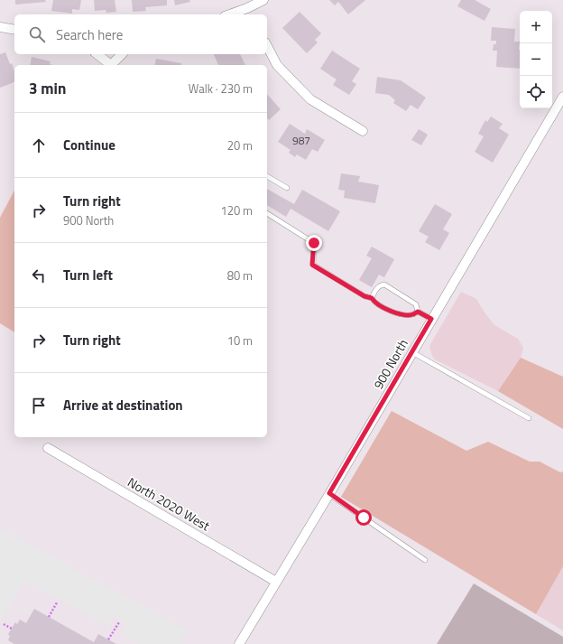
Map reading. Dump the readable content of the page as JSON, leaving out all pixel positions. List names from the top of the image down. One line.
{"streets":{"street":["900 North","North 2020 West"]},"crossings":[["900 North","North 2020 West"]],"house_numbers":["987"],"page":{"map_buttons":["+","−"],"search":"Search here","heading":["3 min","Walk · 230 m"],"list":[["Continue","20 m"],["Turn right","900 North","120 m"],["Turn left","80 m"],["Turn right","10 m"],"Arrive at destination"]}}
